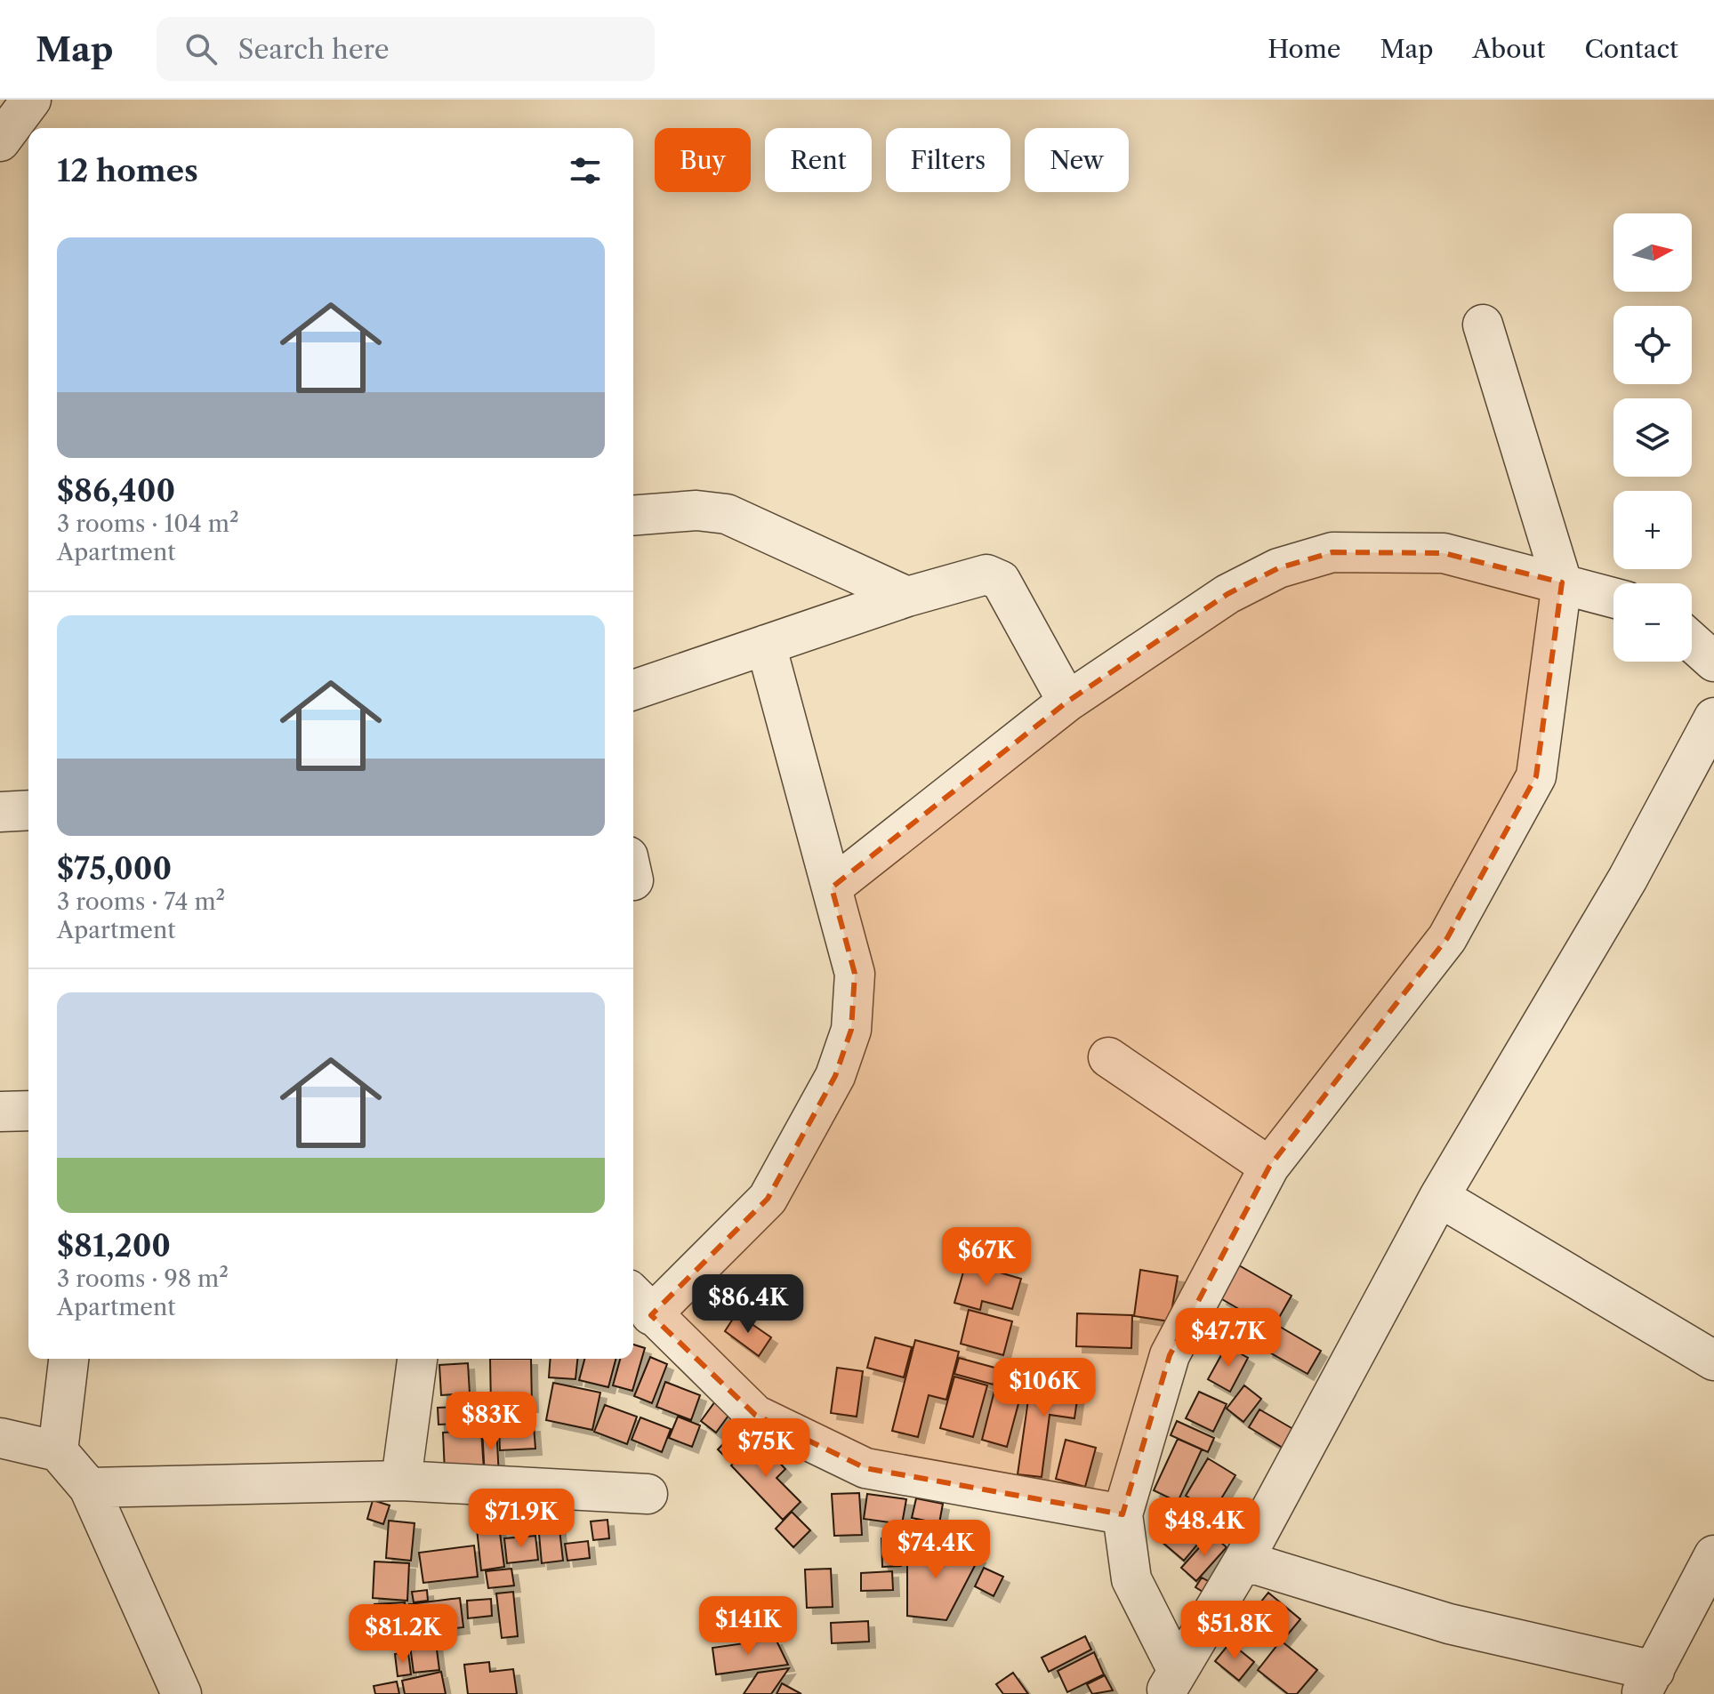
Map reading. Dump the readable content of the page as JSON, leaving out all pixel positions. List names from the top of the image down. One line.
{"north":"right","page":{"header":"Map","search":"Search here","nav":["Home","Map","About","Contact"],"chip":["Buy","Rent","Filters","New"],"heading":"12 homes","map_buttons":["+","−"],"list":[{"name":"$86,400","note":"3 rooms · 104 m² · Apartment"},{"name":"$75,000","note":"3 rooms · 74 m² · Apartment"},{"name":"$81,200","note":"3 rooms · 98 m² · Apartment"}],"price":["$67K","$86.4K","$47.7K","$106K","$83K","$75K","$71.9K","$48.4K","$74.4K","$141K","$51.8K","$81.2K"]}}
